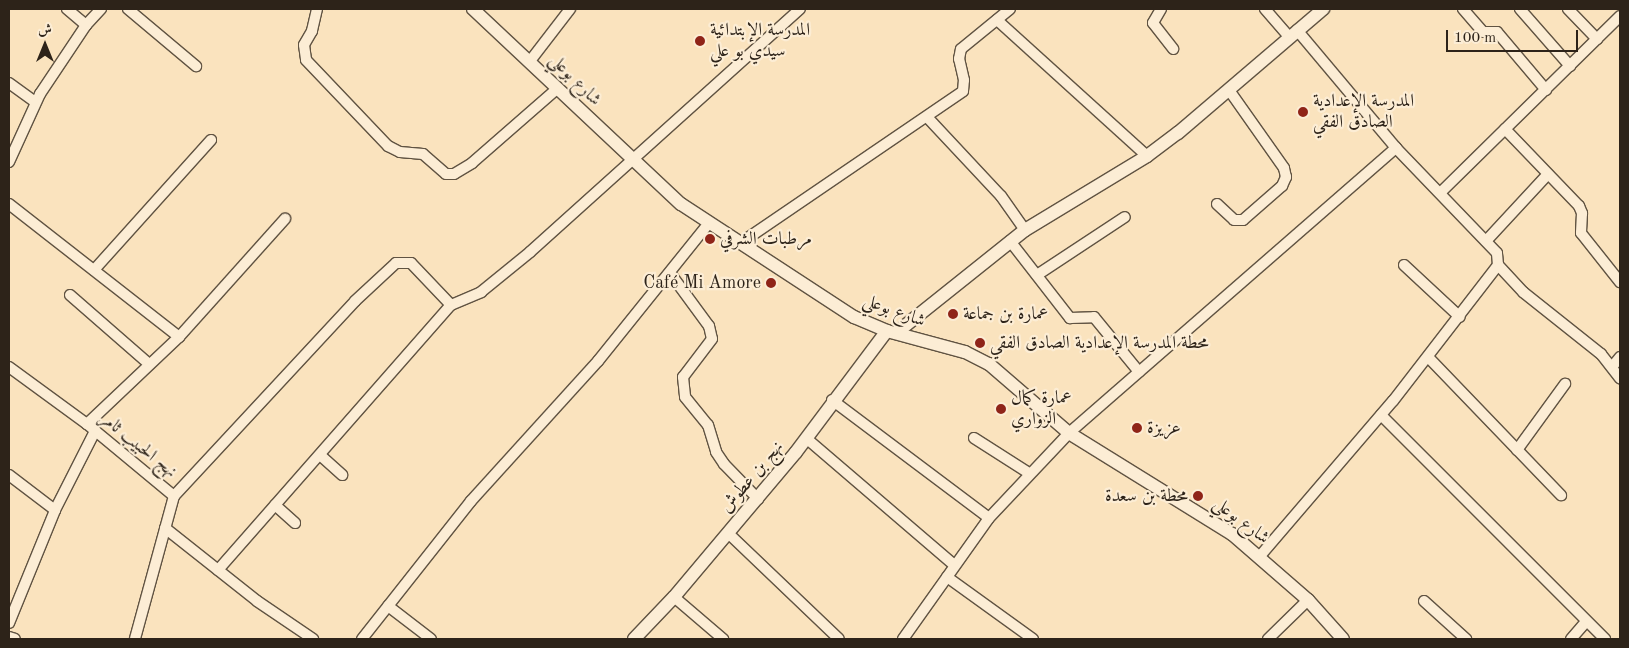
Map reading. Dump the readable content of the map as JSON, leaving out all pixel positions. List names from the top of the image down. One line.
{"streets":{"street":["شارع بوعلي","نهج الحبيب ثامر","نهج بن عطوش"]},"crossings":[["شارع بوعلي","نهج بن عطوش"]],"places":["المدرسة الإبتدائية سيدي بو علي","المدرسة الإعدادية الصادق الفقي","مرطبات الشرفي","Café Mi Amore","عمارة بن جماعة","محطة المدرسة الإعدادية الصادق الفقي","عمارة كمال الزواري","عزيزة","محطة بن سعدة"],"scale_bar":"100 m","north":"top"}
